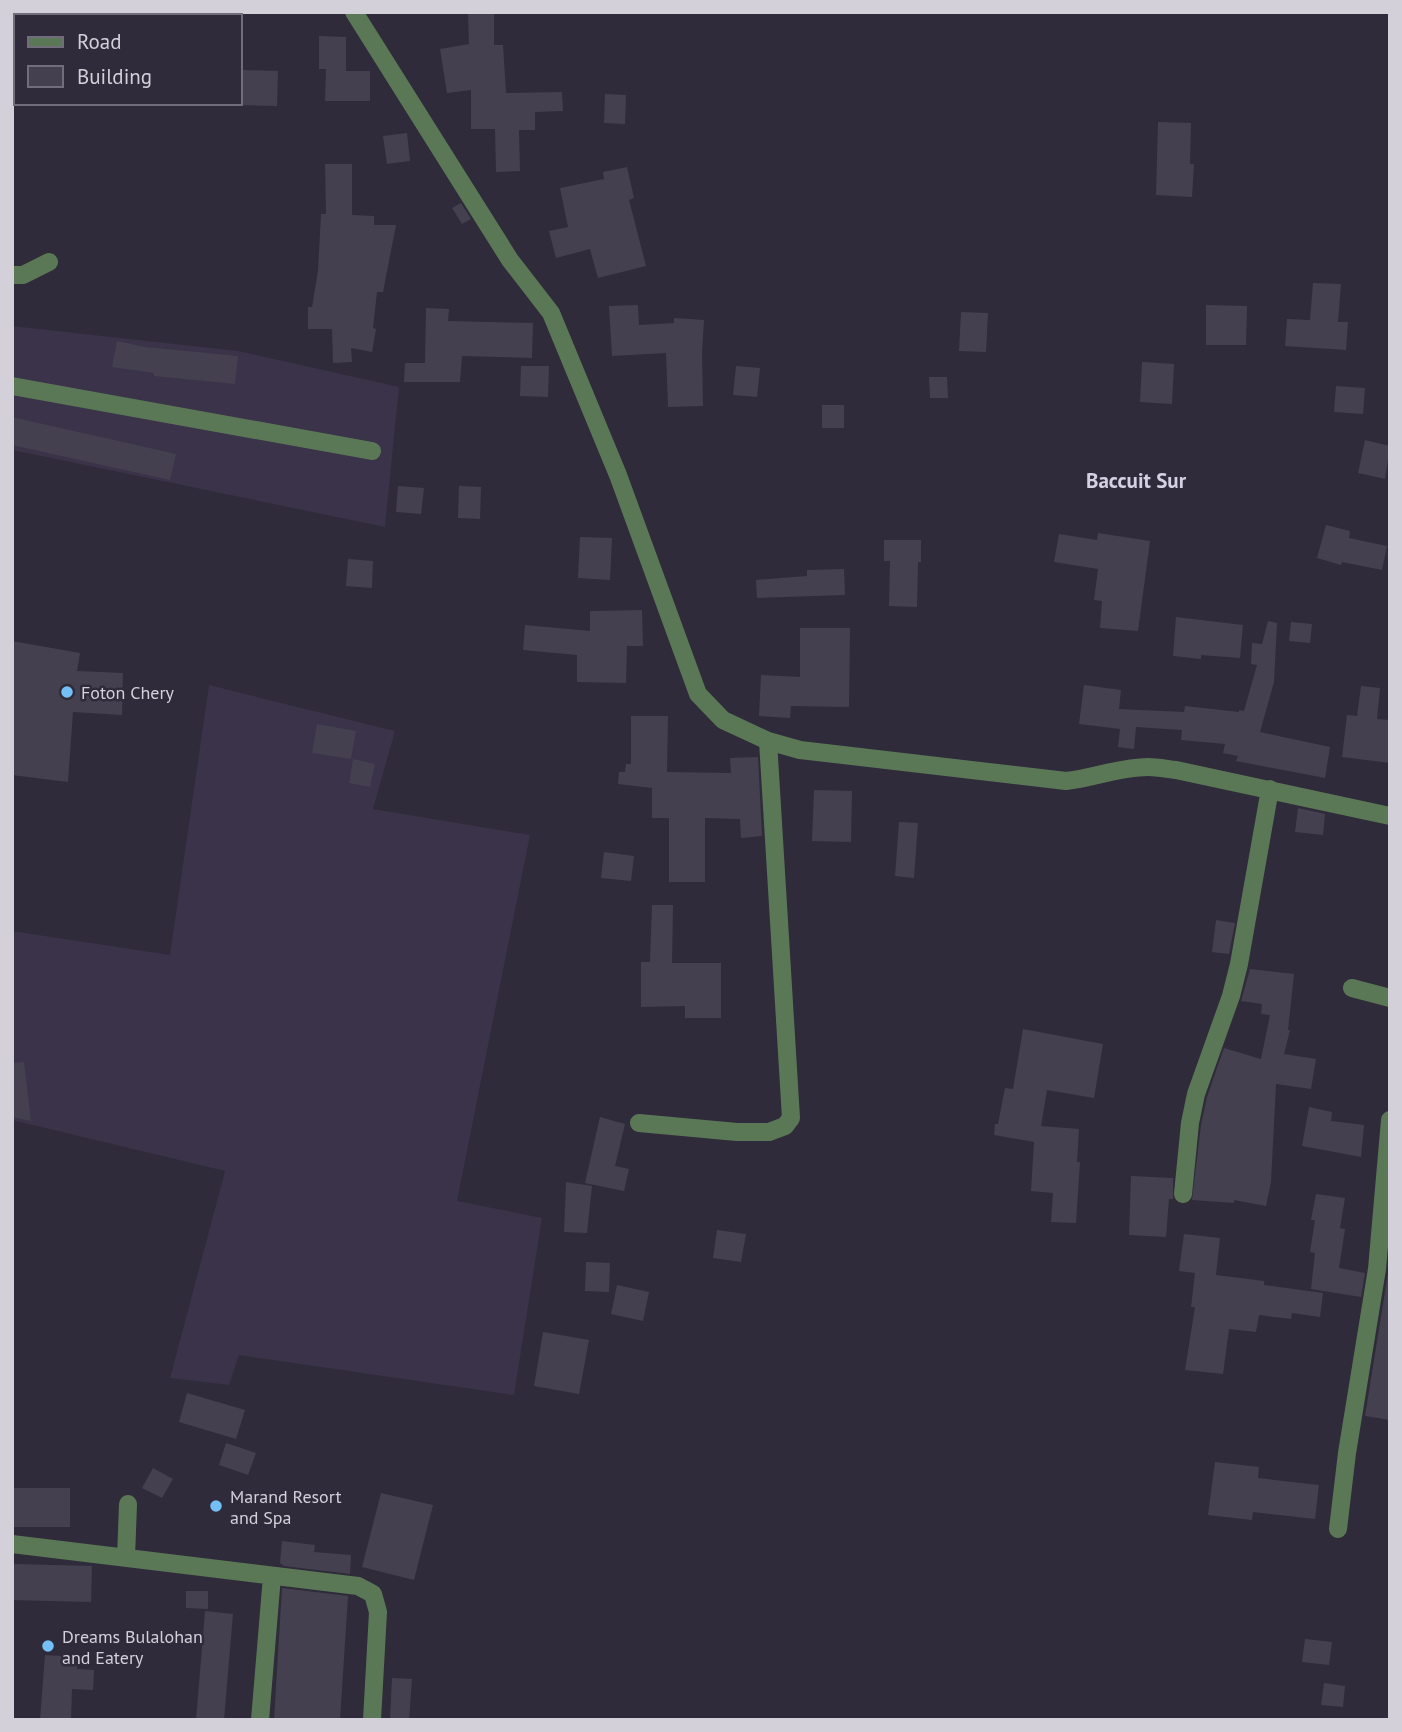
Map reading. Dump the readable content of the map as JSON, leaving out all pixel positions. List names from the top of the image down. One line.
{"districts":["Baccuit Sur"],"places":["Foton Chery","Marand Resort and Spa","Dreams Bulalohan and Eatery"],"legend":["Road","Building"]}
